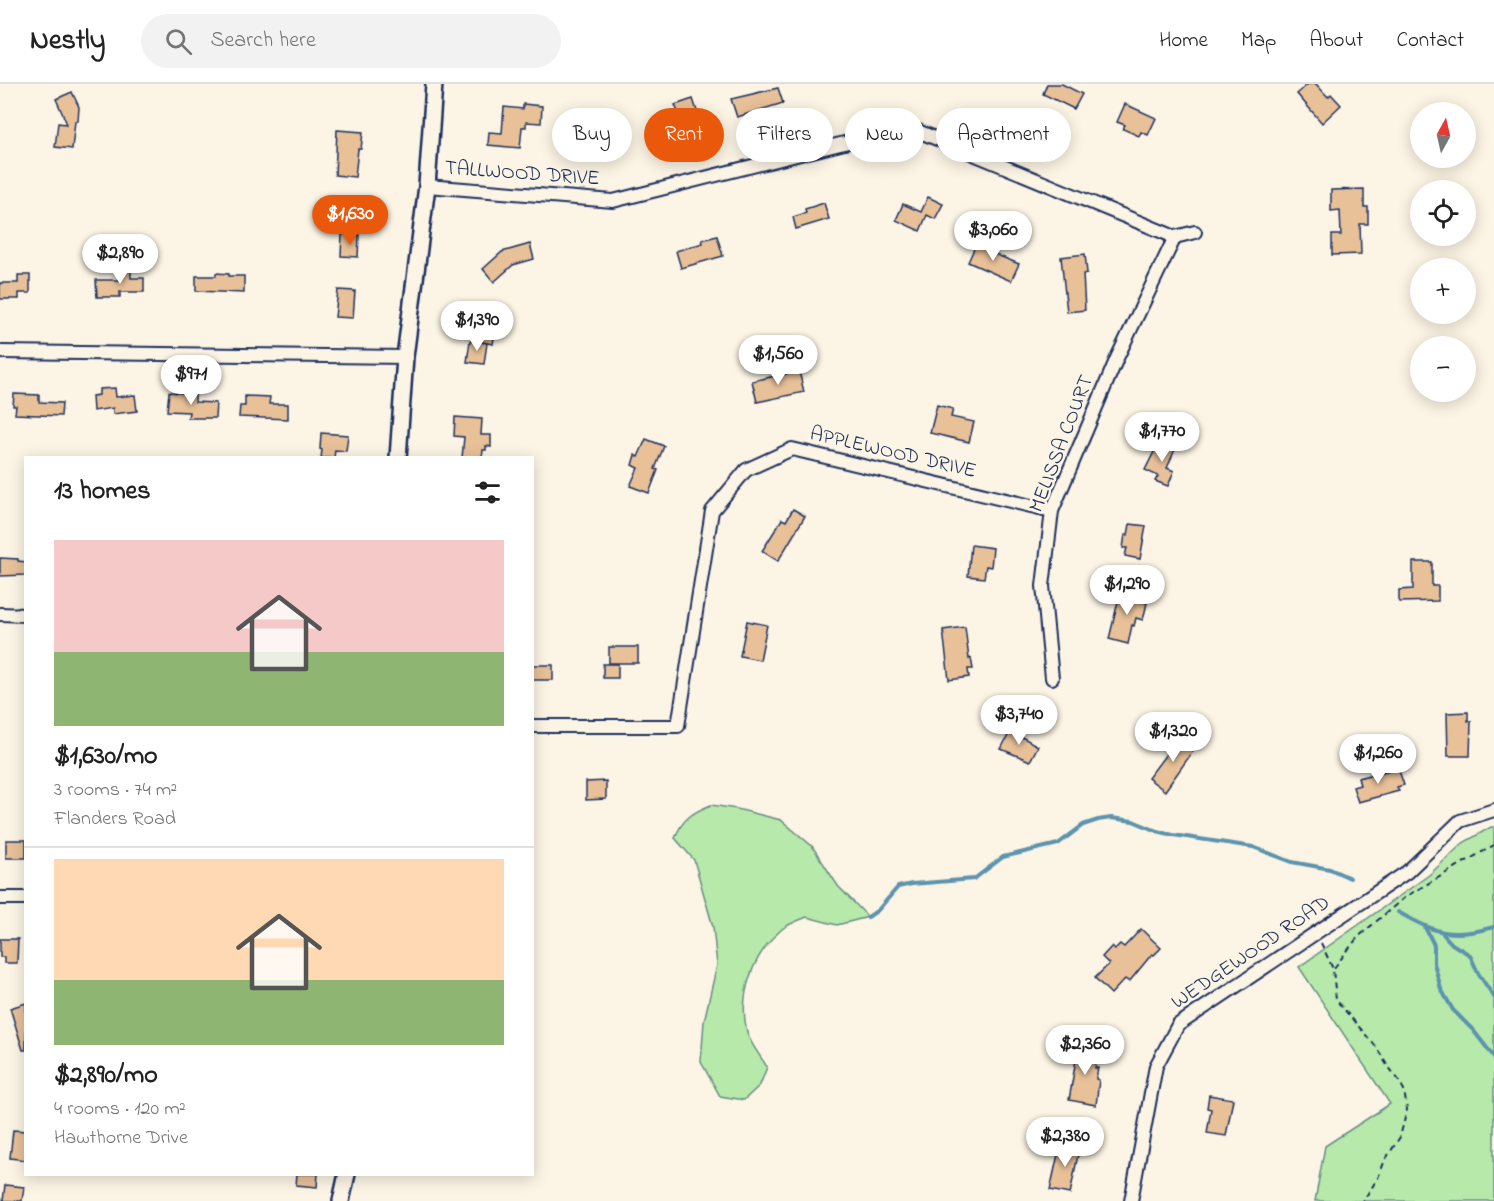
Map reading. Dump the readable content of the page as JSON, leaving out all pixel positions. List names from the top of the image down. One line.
{"streets":{"street":["TALLWOOD DRIVE","MELISSA COURT","APPLEWOOD DRIVE","WEDGEWOOD ROAD"]},"crossings":[["TALLWOOD DRIVE","MELISSA COURT"],["MELISSA COURT","APPLEWOOD DRIVE"]],"north":"top","page":{"header":"Nestly","search":"Search here","nav":["Home","Map","About","Contact"],"map_buttons":["+","−"],"chip":["Buy","Rent","Filters","New","Apartment"],"price":["$1,630","$3,060","$2,890","$1,390","$1,560","$971","$1,770","$1,290","$3,740","$1,320","$1,260","$2,360","$2,380"],"heading":"13 homes","list":[{"name":"$1,630/mo","note":"3 rooms · 74 m² · Flanders Road"},{"name":"$2,890/mo","note":"4 rooms · 120 m² · Hawthorne Drive"}]}}
